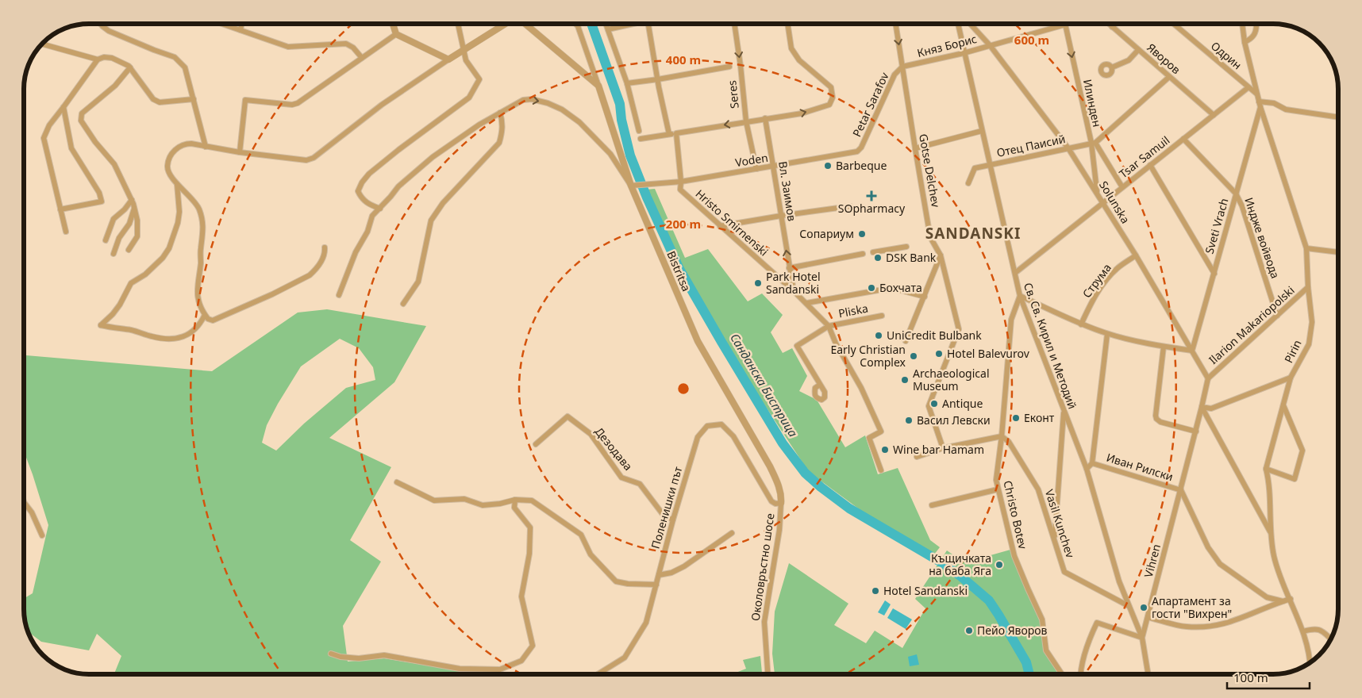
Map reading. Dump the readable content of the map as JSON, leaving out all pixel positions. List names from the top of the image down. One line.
{"streets":{"street":["Княз Борис","Одрин","Яворов","Seres","Илинден","Petar Sarafov","Отец Паисий","Tsar Samuil","Voden","Gotse Delchev","Вл. Заимов","Solunska","Hristo Smirnenski","Sveti Vrach","Индже войвода","Bistritsa","Струма","Pliska","Ilarion Makariopolski","Св. Св. Кирил и Методий","Pirin","Дезодава","Иван Рилски","Поленишки път","Christo Botev","Vasil Kunchev","Vihren","Околовръстно шосе"]},"crossings":[["Княз Борис","Илинден"],["Княз Борис","Petar Sarafov"],["Княз Борис","Gotse Delchev"],["Княз Борис","Solunska"],["Княз Борис","Св. Св. Кирил и Методий"],["Одрин","Tsar Samuil"],["Одрин","Pirin"],["Яворов","Tsar Samuil"],["Seres","Voden"],["Илинден","Отец Паисий"],["Илинден","Solunska"],["Petar Sarafov","Voden"],["Petar Sarafov","Gotse Delchev"],["Отец Паисий","Solunska"],["Отец Паисий","Св. Св. Кирил и Методий"],["Tsar Samuil","Solunska"],["Tsar Samuil","Индже войвода"],["Tsar Samuil","Св. Св. Кирил и Методий"],["Voden","Вл. Заимов"],["Voden","Hristo Smirnenski"],["Voden","Bistritsa"],["Вл. Заимов","Hristo Smirnenski"],["Solunska","Sveti Vrach"],["Solunska","Струма"],["Solunska","Ilarion Makariopolski"],["Solunska","Vihren"],["Hristo Smirnenski","Pliska"],["Sveti Vrach","Индже войвода"],["Sveti Vrach","Pirin"],["Индже войвода","Ilarion Makariopolski"],["Bistritsa","Поленишки път"],["Bistritsa","Околовръстно шосе"],["Ilarion Makariopolski","Pirin"],["Ilarion Makariopolski","Vihren"],["Св. Св. Кирил и Методий","Christo Botev"],["Св. Св. Кирил и Методий","Vasil Kunchev"],["Св. Св. Кирил и Методий","Vihren"],["Дезодава","Поленишки път"],["Иван Рилски","Vihren"],["Поленишки път","Околовръстно шосе"],["Christo Botev","Vasil Kunchev"]],"one_way":["Seres","Илинден"],"districts":["SANDANSKI"],"water":["Санданска Бистрица"],"places":{"other":["Barbeque","Сопариум","DSK Bank","Park Hotel Sandanski","Бохчата","UniCredit Bulbank","Hotel Balevurov","Early Christian Complex","Archaeological Museum","Antique","Еконт","Васил Левски","Wine bar Hamam","Къщичката на баба Яга","Hotel Sandanski","Апартамент за гости \"Вихрен\"","Пейо Яворов"],"health":["SOpharmacy"]},"scale_bar":"100 m","rings":["600 m","400 m","200 m"]}
